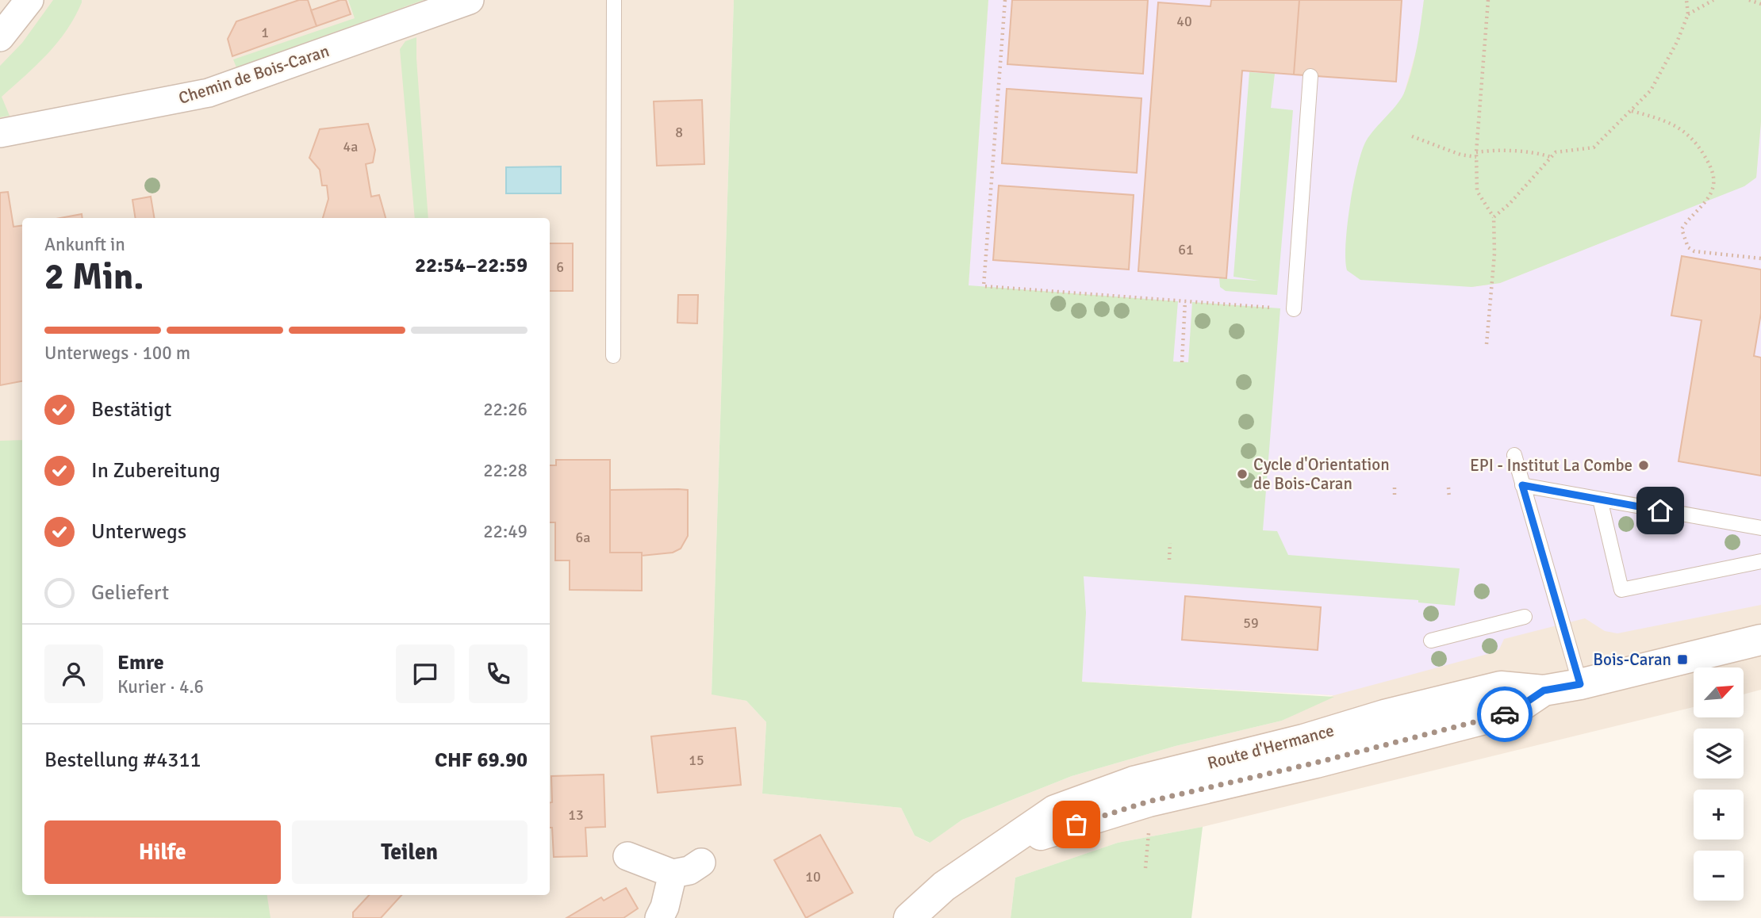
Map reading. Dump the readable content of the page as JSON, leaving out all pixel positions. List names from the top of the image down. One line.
{"streets":{"main road":["Route d'Hermance"],"street":["Chemin de Bois-Caran"]},"places":{"other":["EPI - Institut La Combe","Cycle d'Orientation de Bois-Caran"],"transit":["Bois-Caran"]},"house_numbers":["40","1","8","4a","61","6","6a","59","15","13","10"],"north":"top right","page":{"heading":["2 Min.","Ankunft in","22:54–22:59"],"panel":["Emre","Kurier · 4.6","Bestellung #4311","CHF 69.90"],"bar":"Unterwegs · 100 m","list":[["Bestätigt","22:26"],["In Zubereitung","22:28"],["Unterwegs","22:49"],"Geliefert"],"map_buttons":["+","−"],"buttons":["Hilfe","Teilen"]}}
